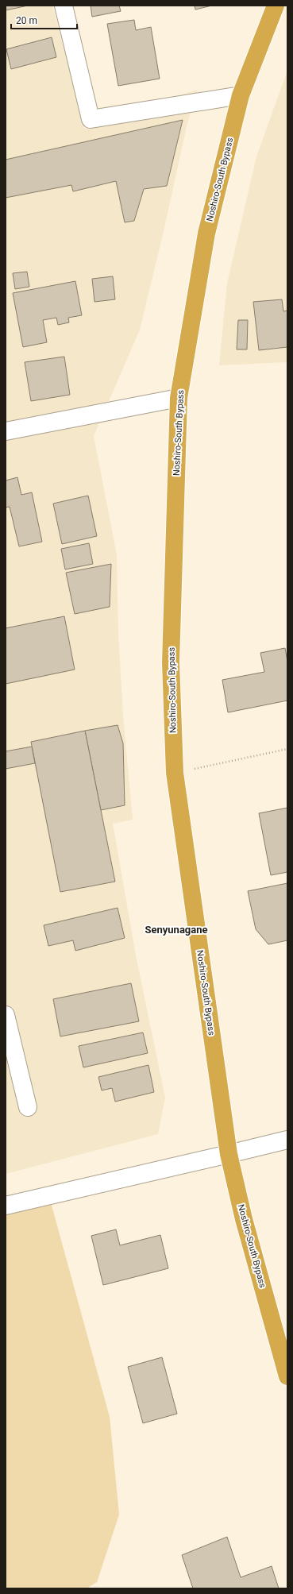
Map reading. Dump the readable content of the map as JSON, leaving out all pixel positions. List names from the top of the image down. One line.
{"streets":{"highway":["Noshiro-South Bypass"]},"districts":["Senyunagane"],"scale_bar":"20 m"}
